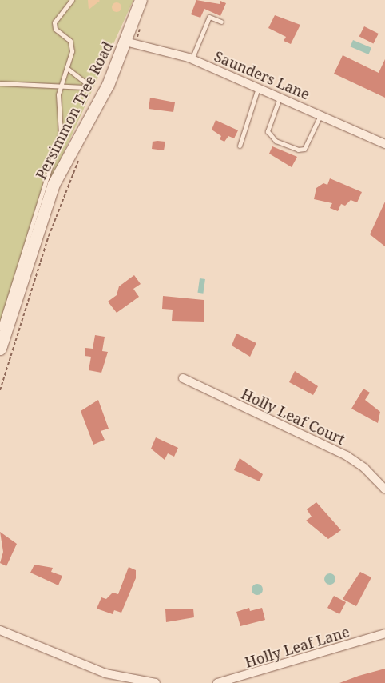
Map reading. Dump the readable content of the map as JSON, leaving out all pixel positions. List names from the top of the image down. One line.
{"streets":{"main road":["Persimmon Tree Road"],"street":["Saunders Lane","Holly Leaf Court","Holly Leaf Lane"]},"crossings":[["Saunders Lane","Persimmon Tree Road"]]}
